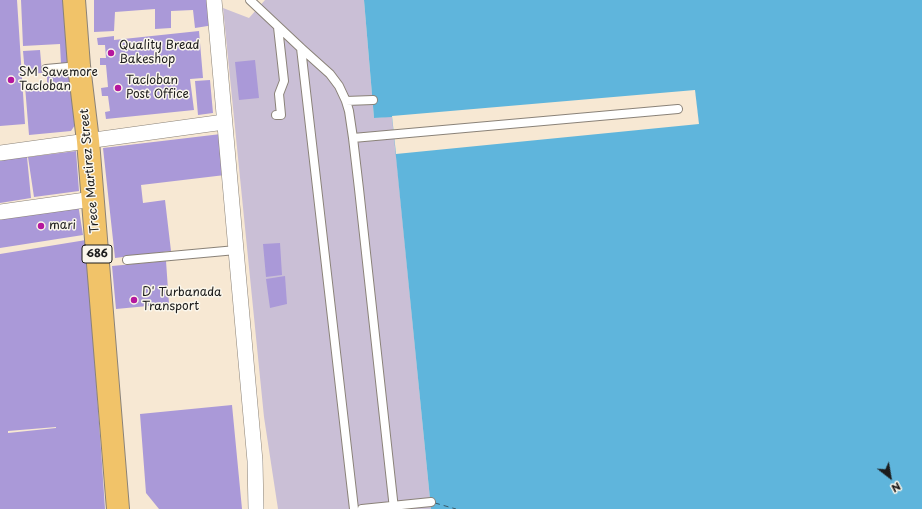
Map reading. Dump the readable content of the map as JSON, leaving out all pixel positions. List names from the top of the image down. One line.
{"streets":{"main road":["Trece Martirez Street","686"]},"places":["Quality Bread Bakeshop","SM Savemore Tacloban","Tacloban Post Office","mari","D' Turbanada Transport"],"north":"bottom right"}
